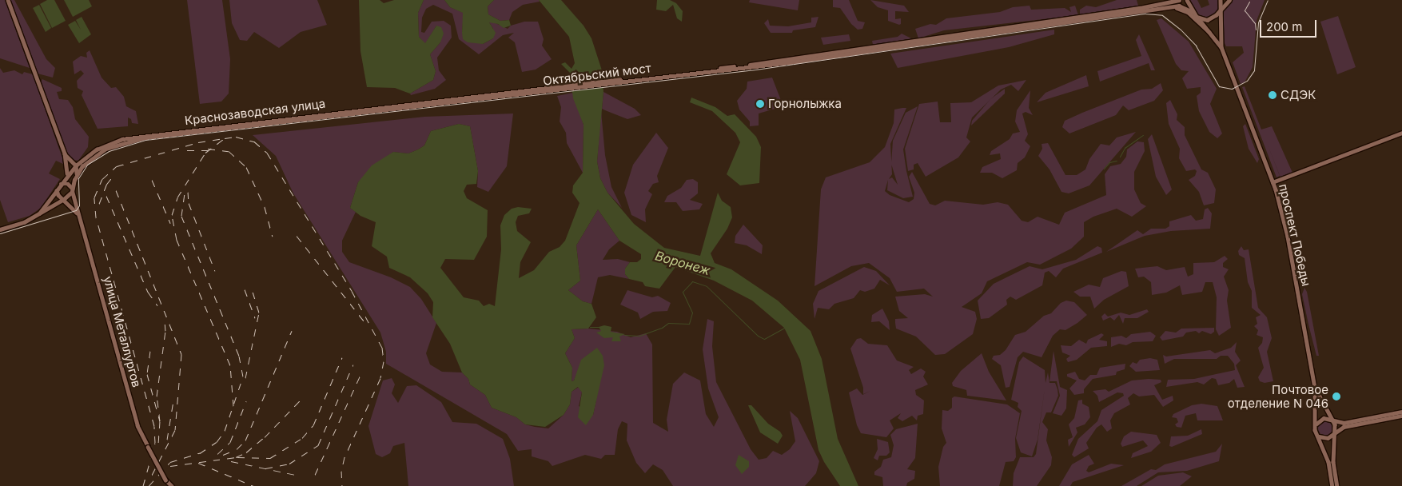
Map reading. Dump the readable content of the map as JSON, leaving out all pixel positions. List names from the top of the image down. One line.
{"streets":{"main road":["Октябрьский мост","Краснозаводская улица","проспект Победы","улица Металлургов"]},"crossings":[["Октябрьский мост","Краснозаводская улица"]],"water":["Воронеж"],"places":["СДЭК","Горнолыжка","Почтовое отделение N 046"],"scale_bar":"200 m"}
